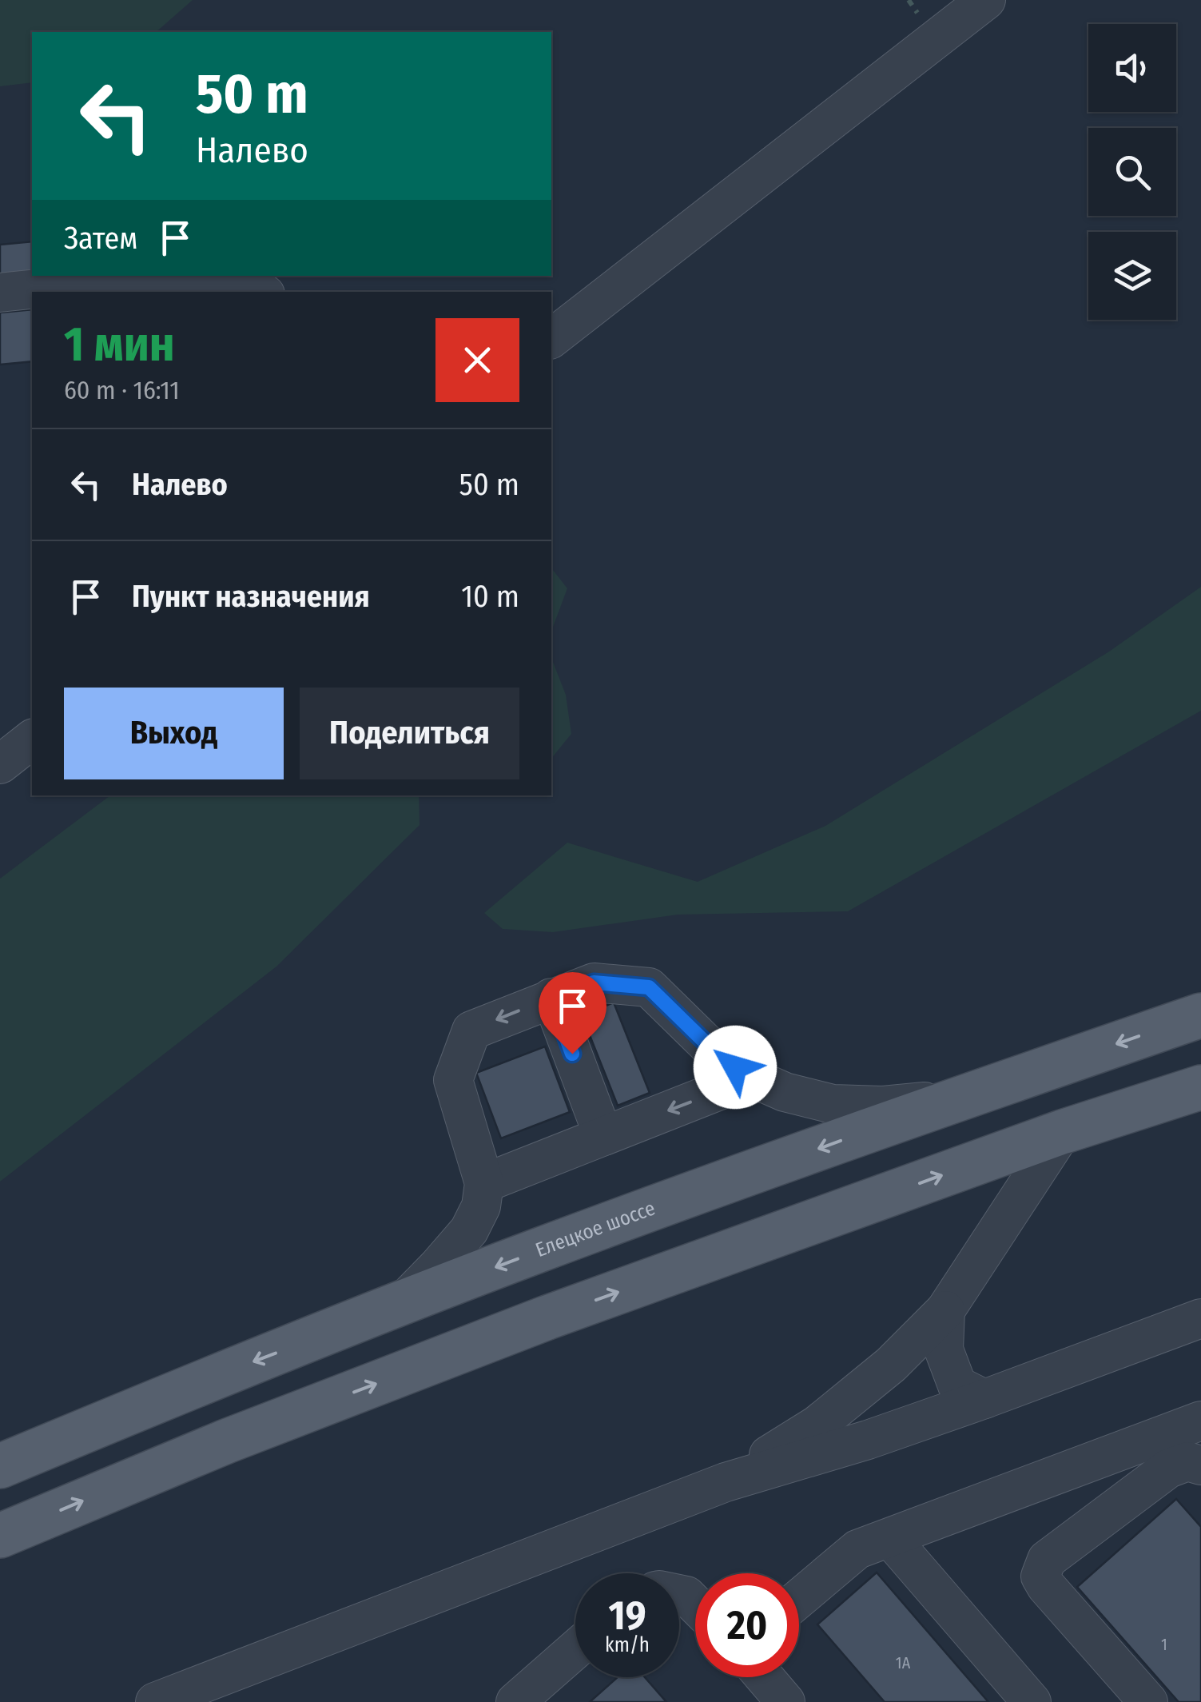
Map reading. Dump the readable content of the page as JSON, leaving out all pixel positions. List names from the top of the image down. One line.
{"streets":{"main road":["Елецкое шоссе"]},"house_numbers":["1","1А"],"page":{"turn":["50 m","Налево"],"then":"Затем","heading":["1 мин","60 m · 16:11"],"list":[{"name":"Налево","value":"50 m"},{"name":"Пункт назначения","value":"10 m"}],"buttons":["Выход","Поделиться"],"speed":"19 km/h","limit":"20"}}
